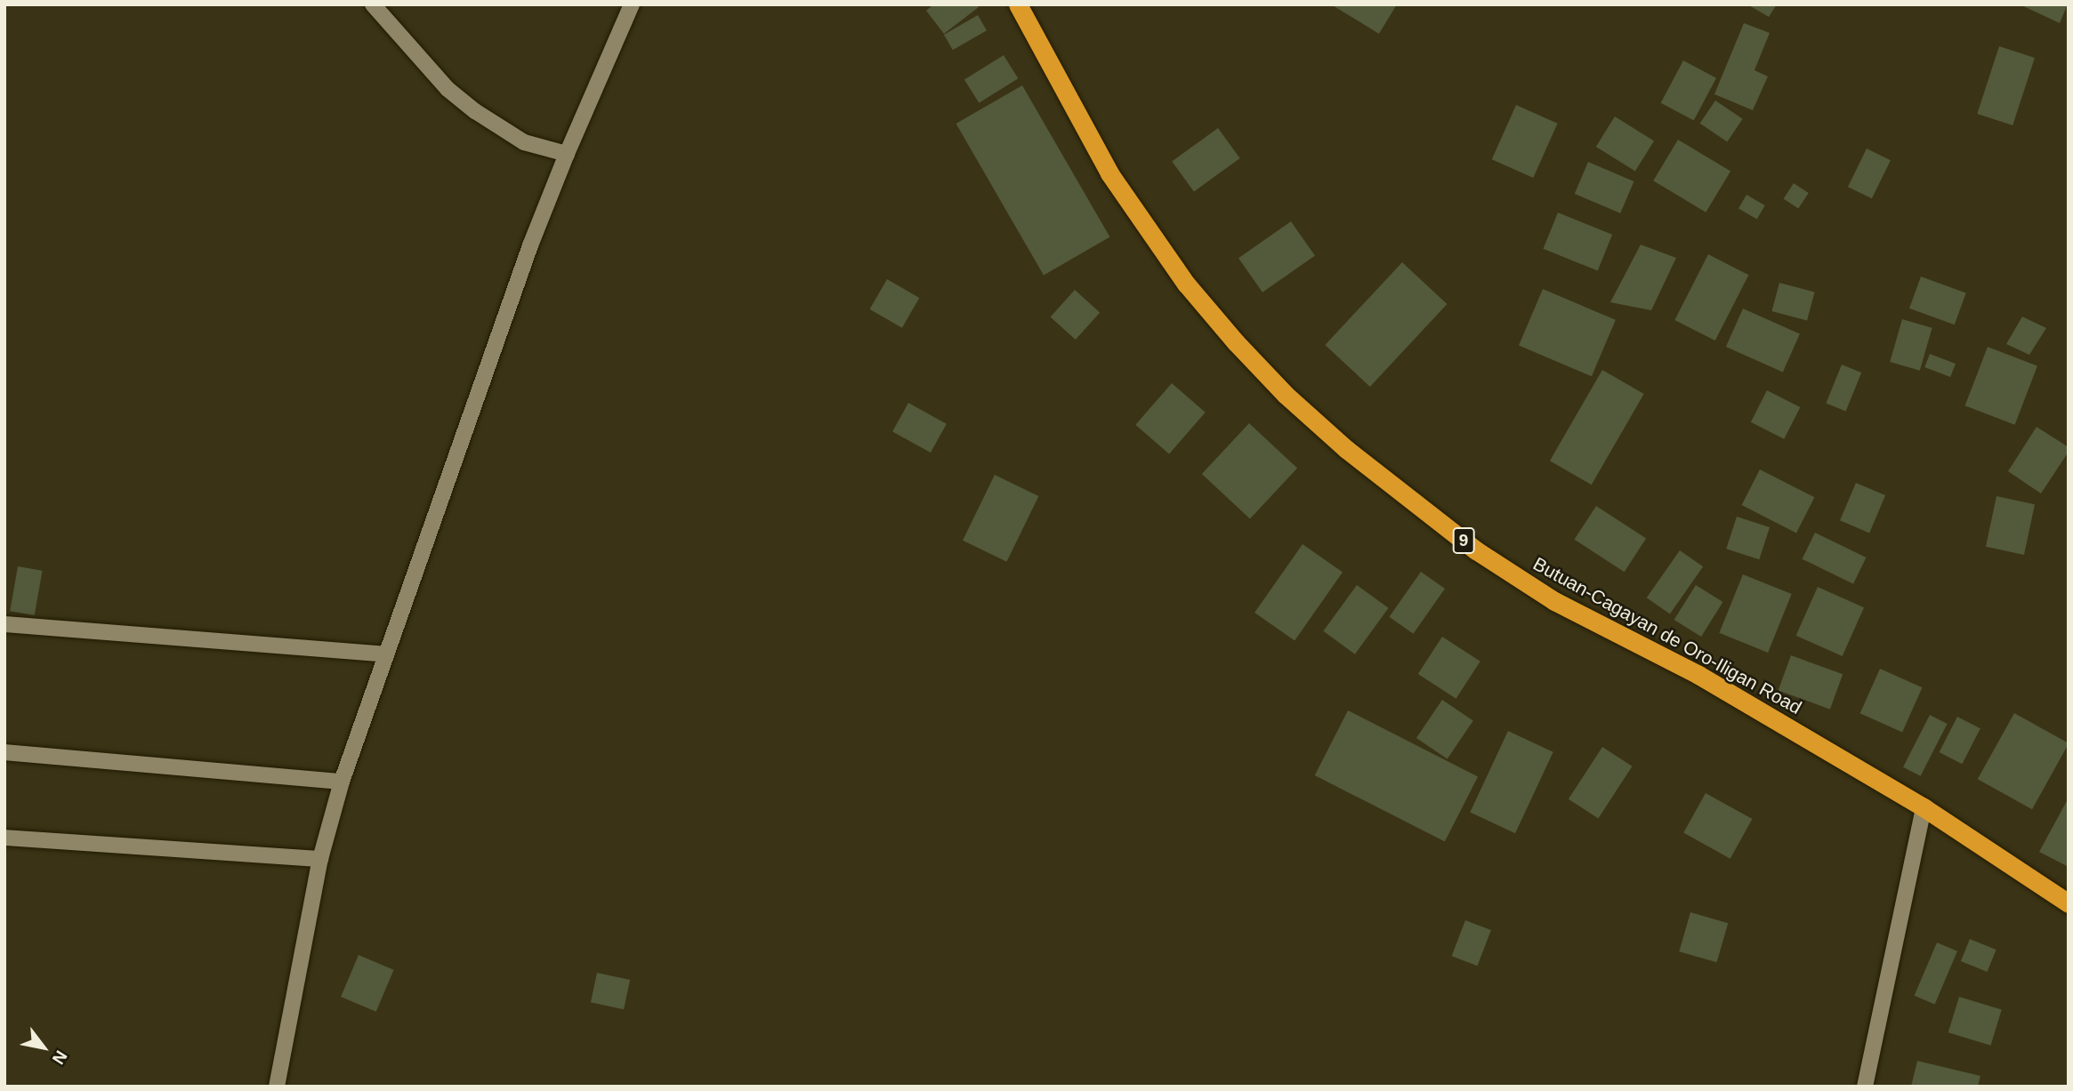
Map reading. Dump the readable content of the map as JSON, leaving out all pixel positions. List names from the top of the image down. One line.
{"streets":{"highway":["9","Butuan-Cagayan de Oro-Iligan Road"]},"north":"bottom right"}
